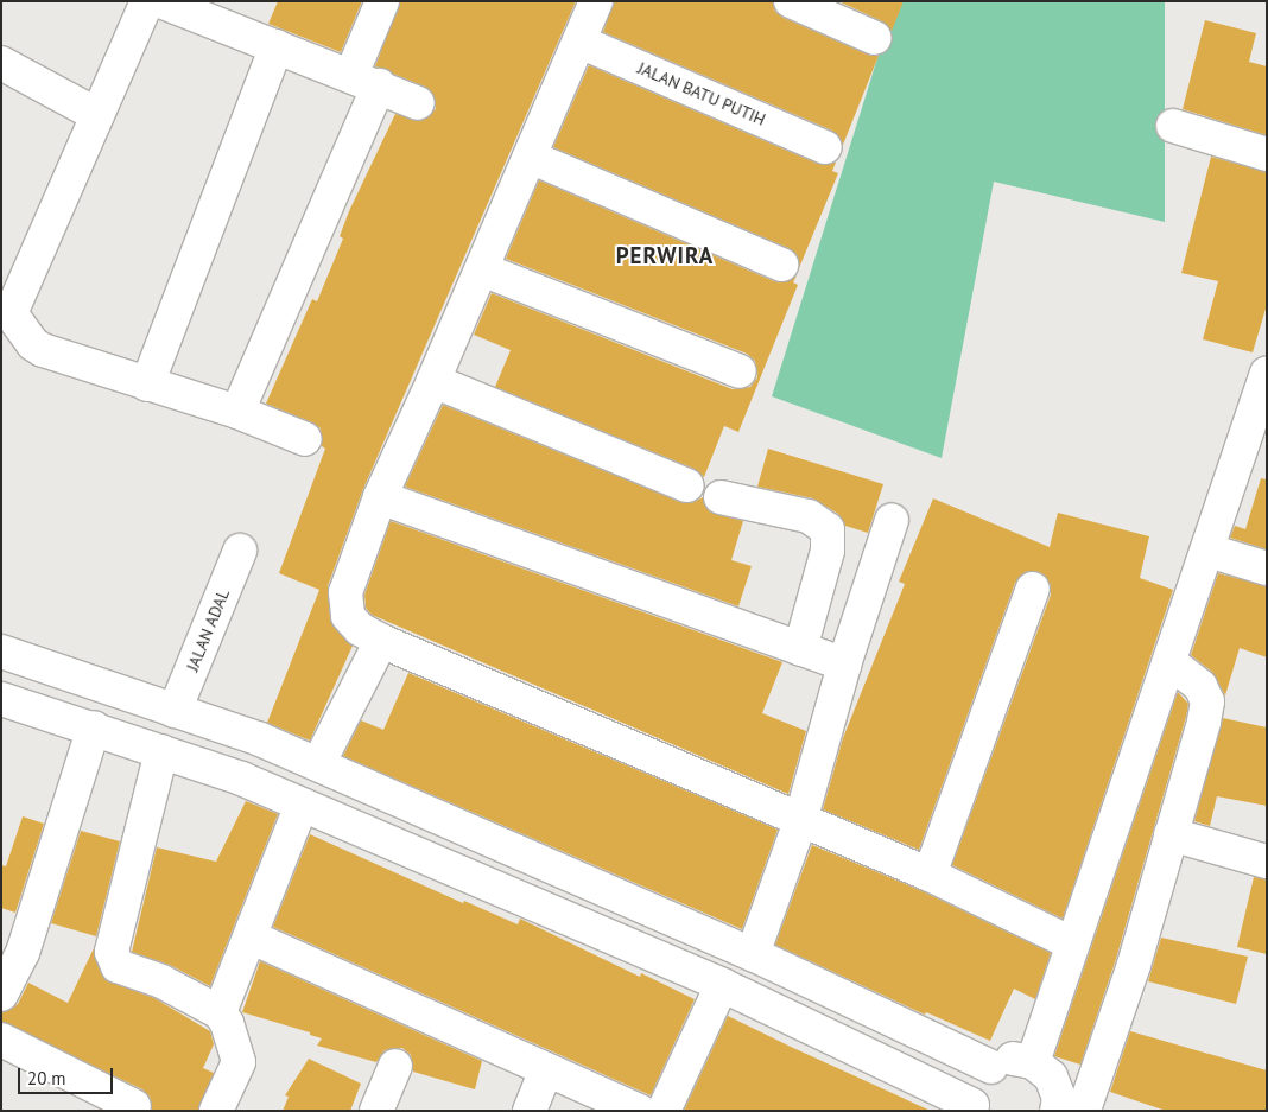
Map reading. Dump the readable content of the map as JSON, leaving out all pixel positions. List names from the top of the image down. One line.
{"streets":{"street":["JALAN BATU PUTIH","JALAN ADAL"]},"districts":["PERWIRA"],"scale_bar":"20 m"}
